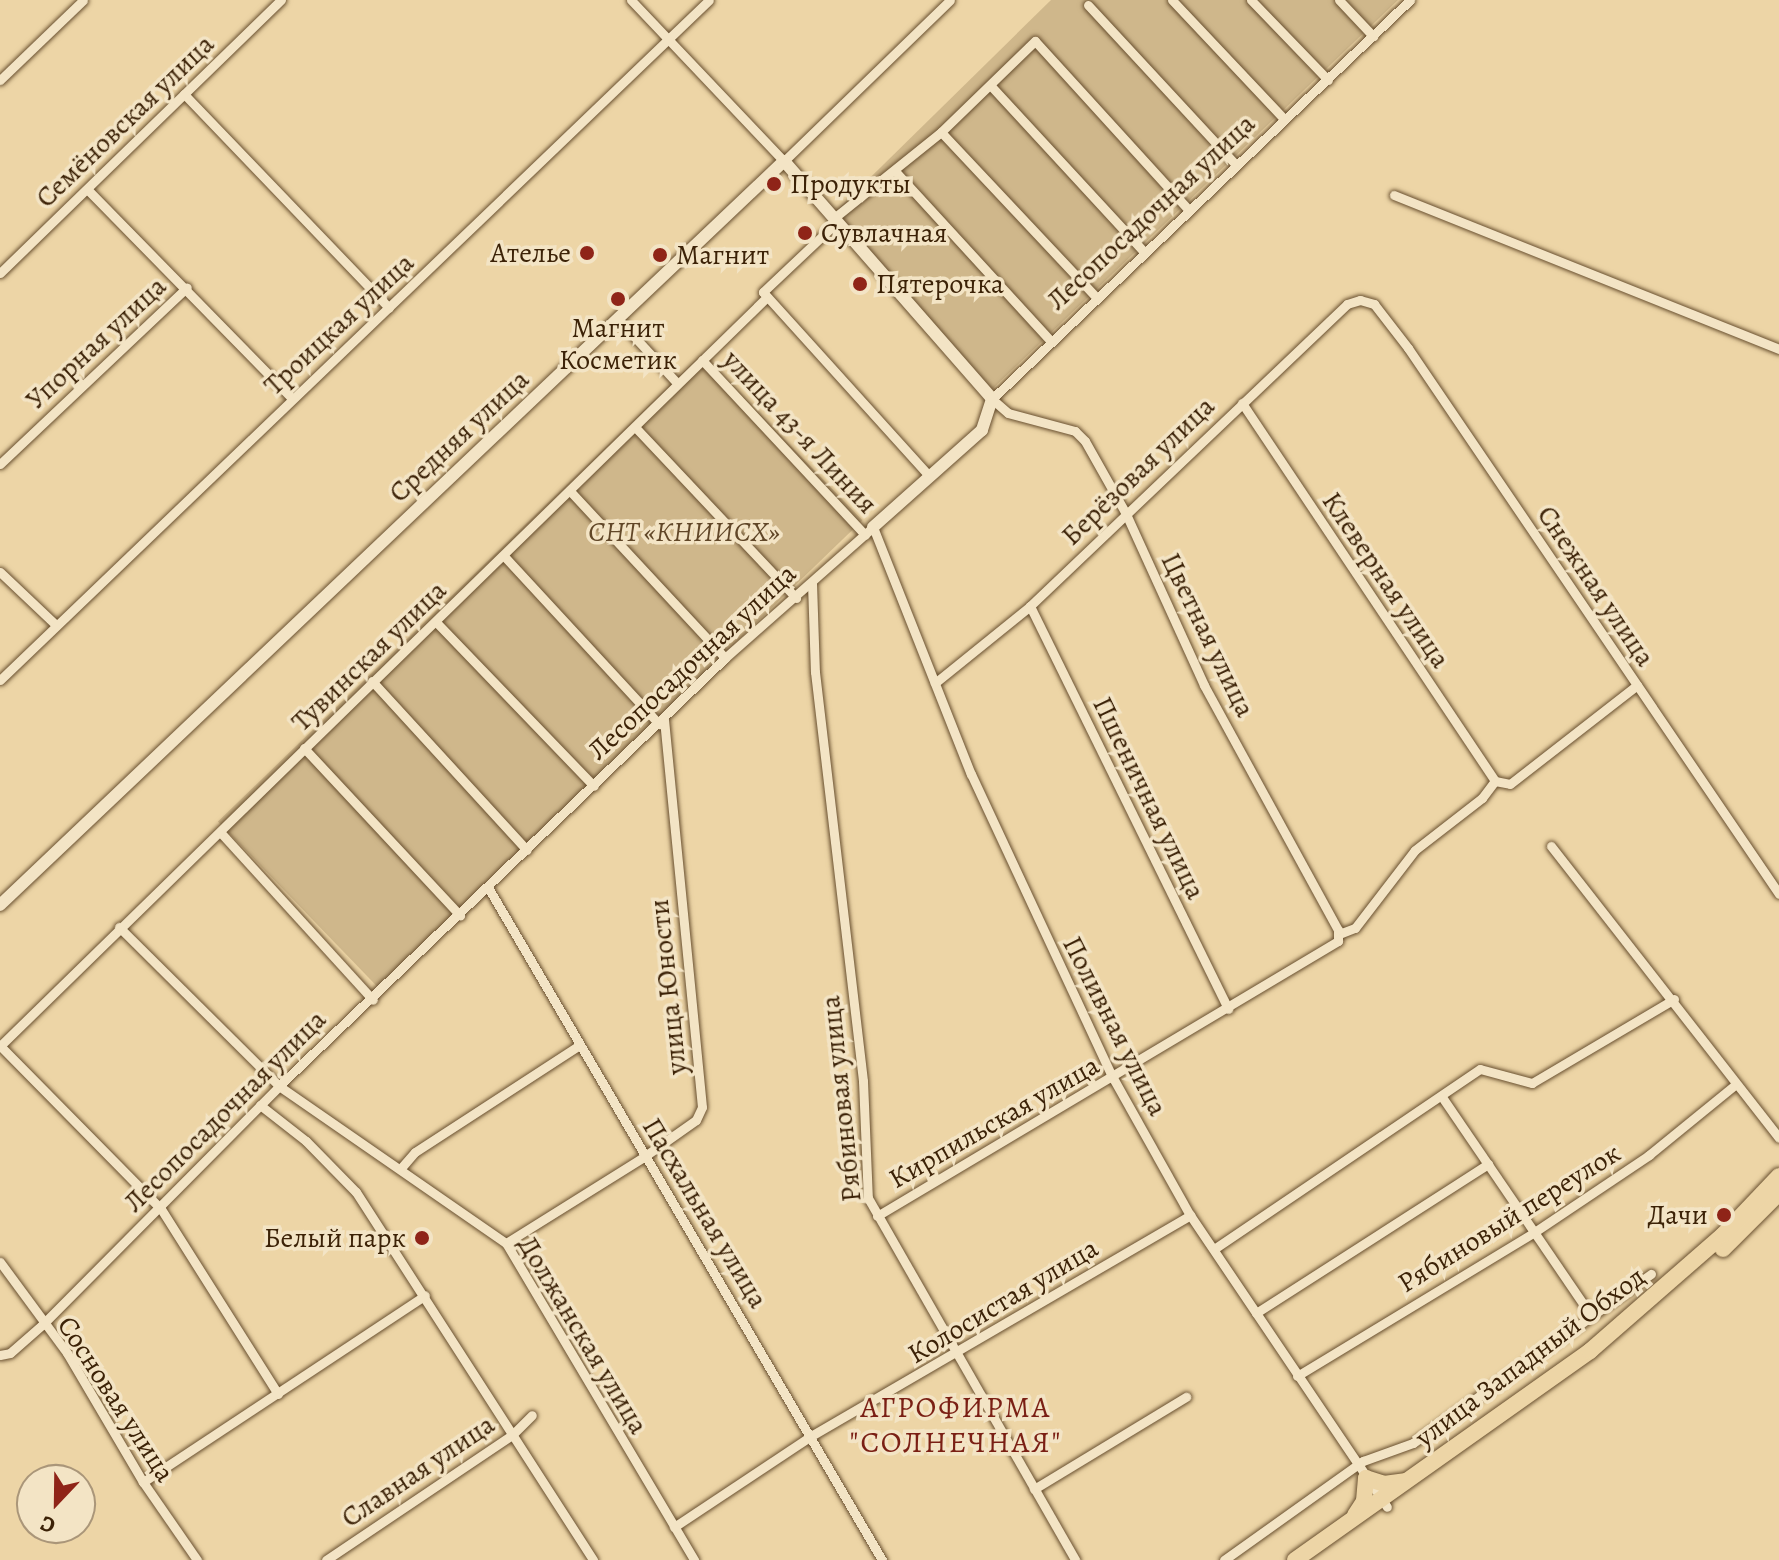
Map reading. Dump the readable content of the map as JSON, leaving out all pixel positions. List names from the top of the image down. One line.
{"streets":{"highway":["улица Западный Обход"],"street":["Семёновская улица","Лесопосадочная улица","Троицкая улица","Упорная улица","улица 43-я Линия","Средняя улица","Берёзовая улица","Клеверная улица","Снежная улица","Цветная улица","Тувинская улица","Пшеничная улица","улица Юности","Поливная улица","Рябиновая улица","Кирпильская улица","Пасхальная улица","Рябиновый переулок","Колосистая улица","Должанская улица","Сосновая улица","Славная улица"]},"crossings":[["Лесопосадочная улица","улица 43-я Линия"],["Лесопосадочная улица","Цветная улица"],["Лесопосадочная улица","Тувинская улица"],["Лесопосадочная улица","улица Юности"],["Лесопосадочная улица","Поливная улица"],["Лесопосадочная улица","Рябиновая улица"],["Лесопосадочная улица","Пасхальная улица"],["Лесопосадочная улица","Должанская улица"],["Лесопосадочная улица","Сосновая улица"],["улица 43-я Линия","Тувинская улица"],["улица 43-я Линия","Поливная улица"],["Берёзовая улица","Клеверная улица"],["Берёзовая улица","Снежная улица"],["Берёзовая улица","Цветная улица"],["Берёзовая улица","Пшеничная улица"],["Берёзовая улица","Поливная улица"],["Клеверная улица","Кирпильская улица"],["Цветная улица","Кирпильская улица"],["Тувинская улица","Должанская улица"],["Пшеничная улица","Кирпильская улица"],["улица Юности","Пасхальная улица"],["улица Юности","Должанская улица"],["Поливная улица","Кирпильская улица"],["Поливная улица","Рябиновый переулок"],["Поливная улица","Колосистая улица"],["Поливная улица","улица Западный Обход"],["Рябиновая улица","Кирпильская улица"],["Рябиновая улица","Колосистая улица"],["Пасхальная улица","Колосистая улица"],["Колосистая улица","Должанская улица"]],"districts":["АГРОФИРМА \"СОЛНЕЧНАЯ\""],"parks":["СНТ «КНИИСХ»"],"places":["Продукты","Сувлачная","Ателье","Магнит","Пятерочка","Магнит Косметик","Дачи","Белый парк"],"north":"bottom"}
